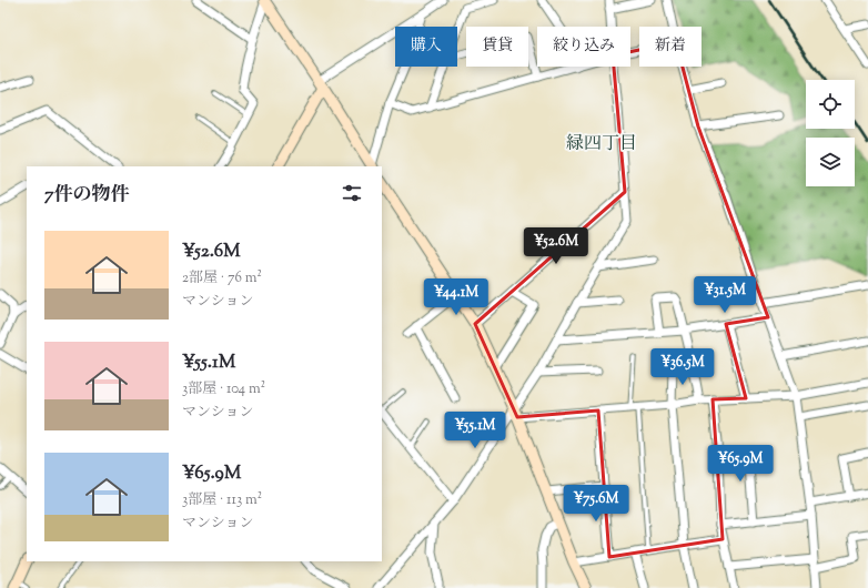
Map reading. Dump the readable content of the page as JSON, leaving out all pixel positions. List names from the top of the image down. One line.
{"districts":["緑四丁目"],"page":{"chip":["購入","賃貸","絞り込み","新着"],"heading":"7件の物件","list":[{"name":"¥52.6M","note":"2部屋 · 76 m² · マンション"},{"name":"¥55.1M","note":"3部屋 · 104 m² · マンション"},{"name":"¥65.9M","note":"3部屋 · 113 m² · マンション"}],"price":["¥52.6M","¥31.5M","¥44.1M","¥36.5M","¥55.1M","¥65.9M","¥75.6M"]}}
